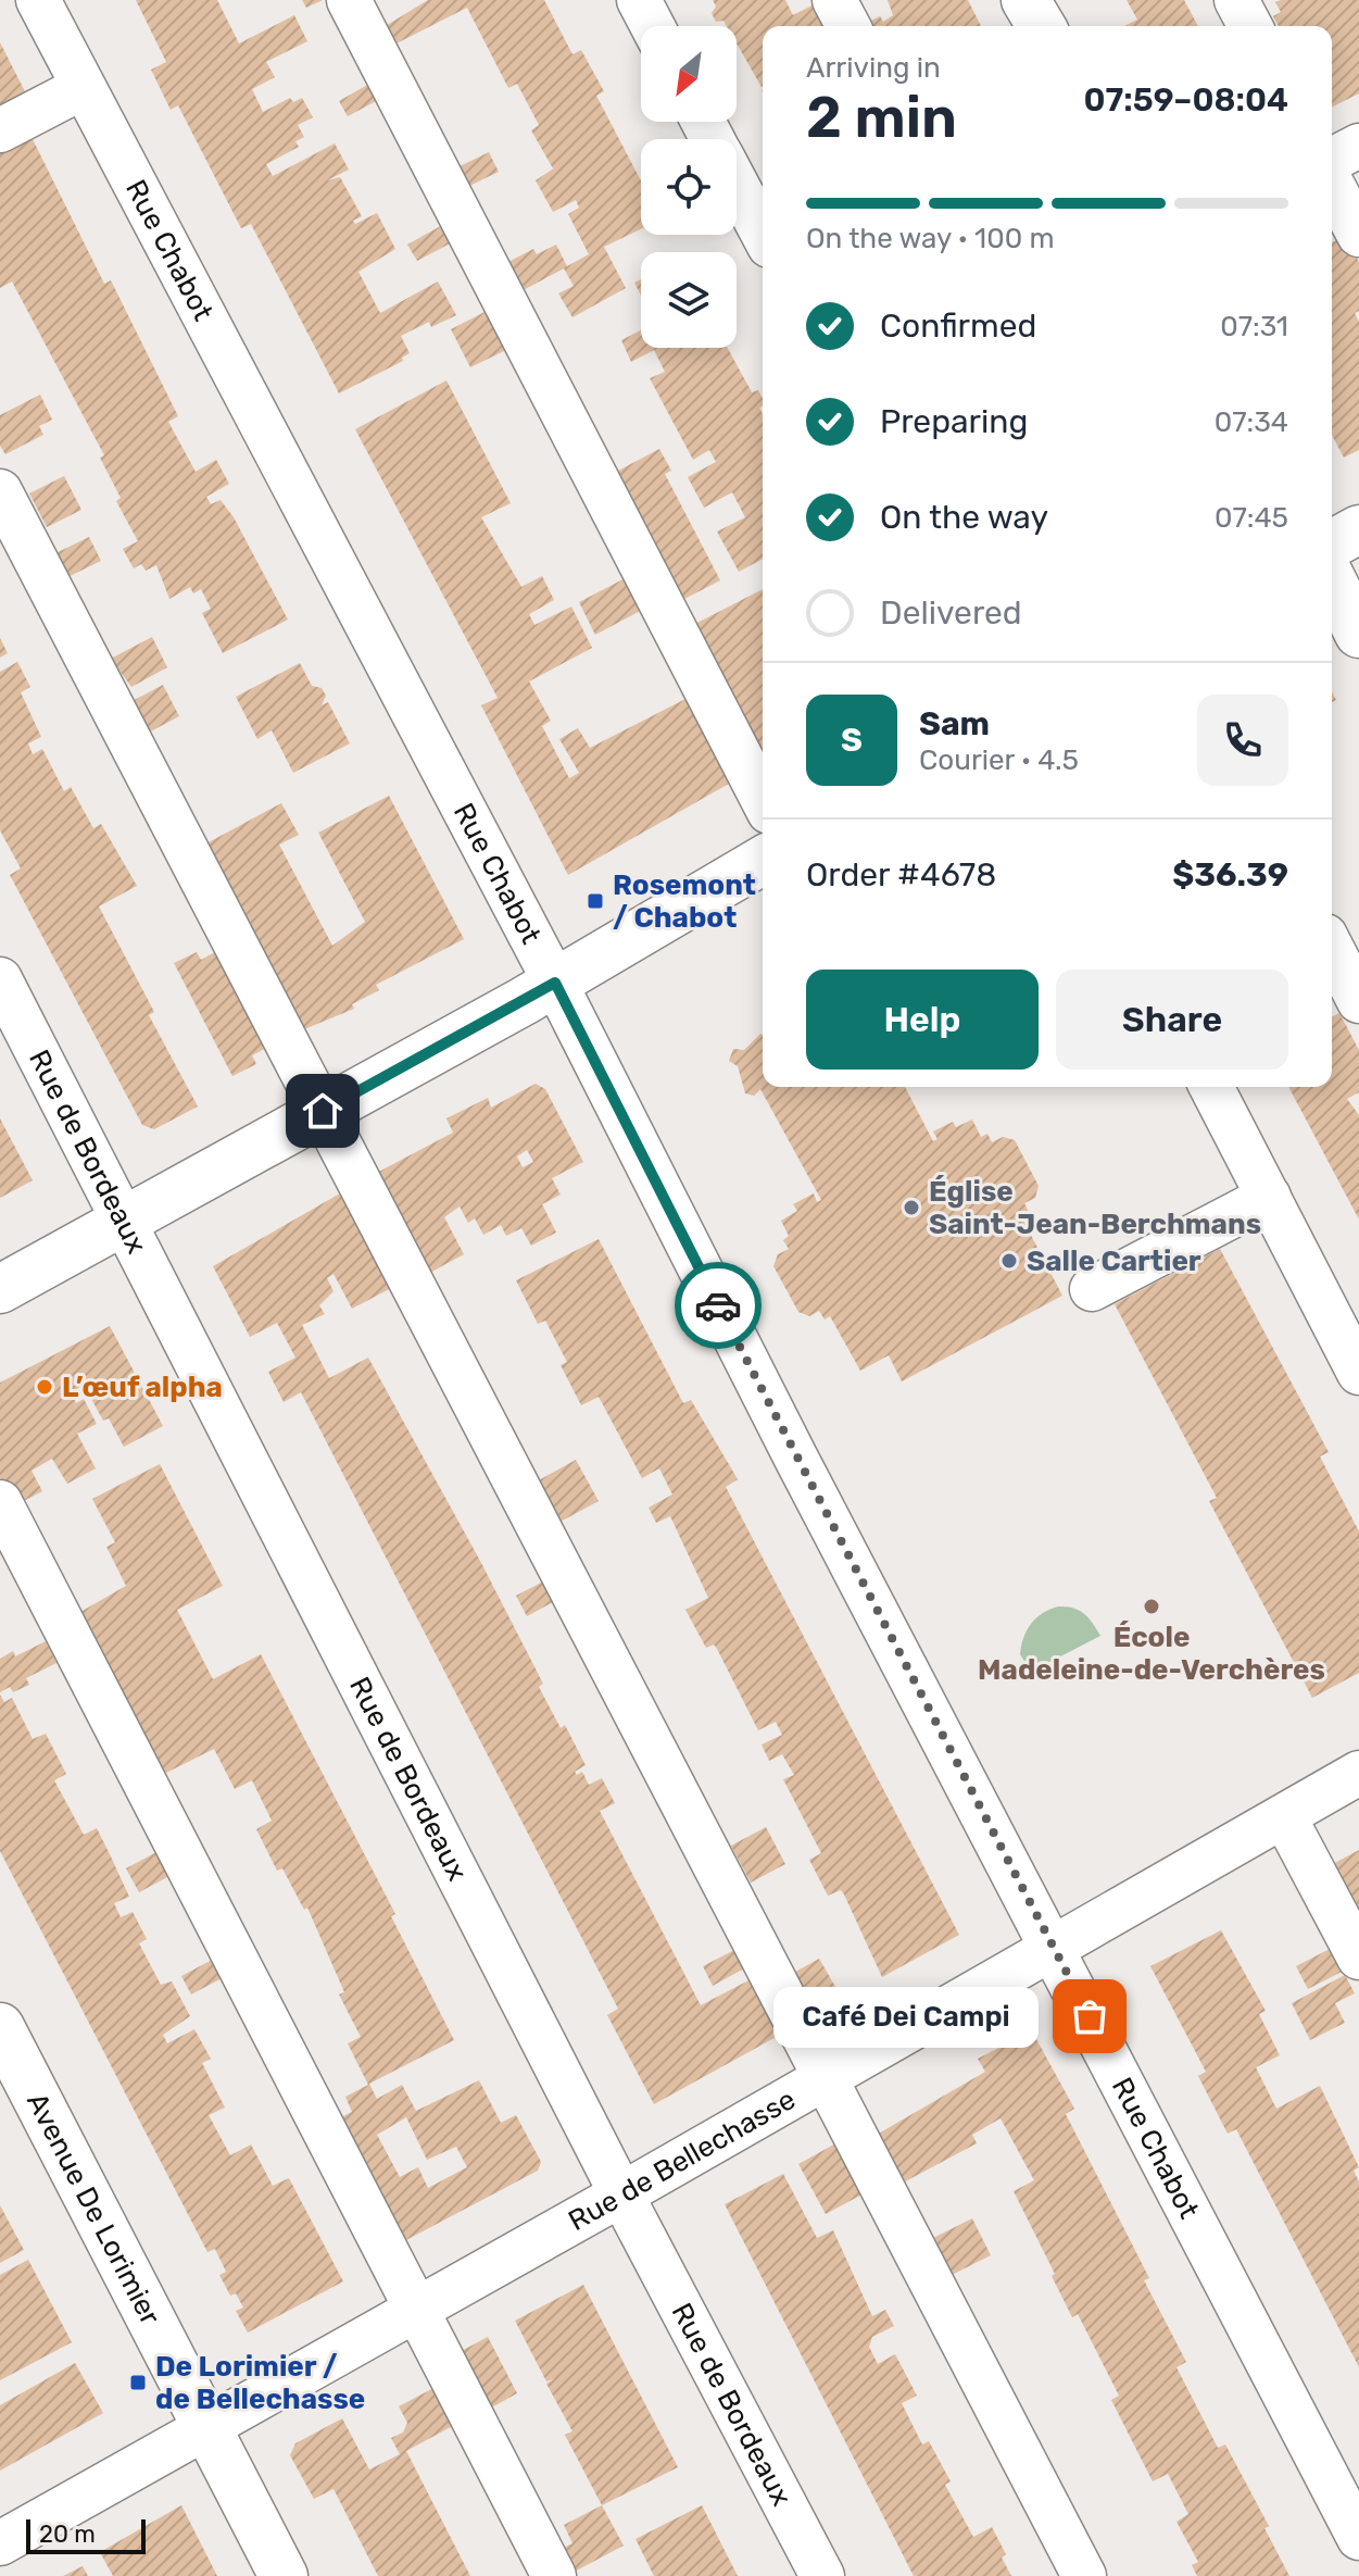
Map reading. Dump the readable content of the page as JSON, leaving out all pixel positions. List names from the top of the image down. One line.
{"streets":{"main road":["Avenue De Lorimier"],"street":["Rue Chabot","Rue de Bordeaux","Rue de Bellechasse"]},"crossings":[["Rue Chabot","Rue de Bellechasse"],["Rue de Bordeaux","Rue de Bellechasse"],["Rue de Bellechasse","Avenue De Lorimier"]],"places":{"transit":["Rosemont / Chabot","De Lorimier / de Bellechasse"],"other":["Église Saint-Jean-Berchmans","Salle Cartier","L’œuf alpha","École Madeleine-de-Verchères","Café Dei Campi"]},"scale_bar":"20 m","north":"bottom left","page":{"heading":["2 min","Arriving in","07:59–08:04"],"panel":["Sam","Courier · 4.5","Order #4678","$36.39"],"bar":"On the way · 100 m","list":[["Confirmed","07:31"],["Preparing","07:34"],["On the way","07:45"],"Delivered"],"round":"S","buttons":["Help","Share"],"bubble":"Café Dei Campi","scale":"20 m"}}
